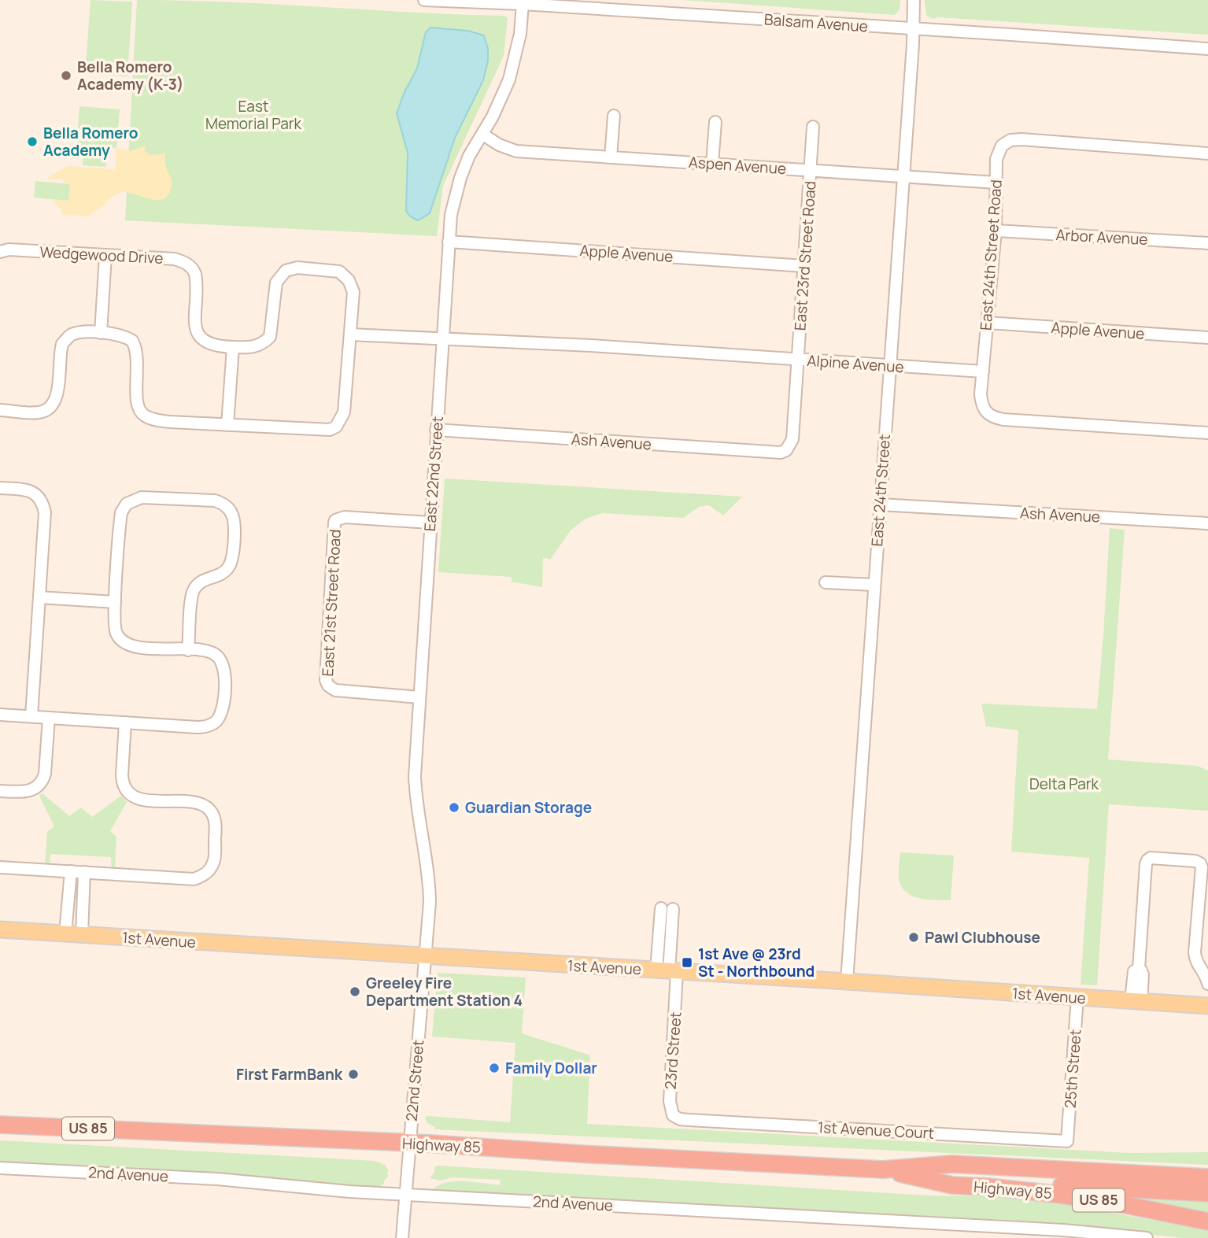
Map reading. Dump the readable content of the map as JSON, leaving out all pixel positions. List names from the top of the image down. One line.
{"streets":{"highway":["US 85","Highway 85"],"main road":["1st Avenue"],"street":["Balsam Avenue","Aspen Avenue","Arbor Avenue","Apple Avenue","Wedgewood Drive","East 24th Street Road","East 23rd Street Road","Alpine Avenue","Ash Avenue","East 22nd Street","East 24th Street","East 21st Street Road","23rd Street","25th Street","22nd Street","1st Avenue Court","2nd Avenue"]},"crossings":[["Balsam Avenue","East 22nd Street"],["Balsam Avenue","East 24th Street"],["Aspen Avenue","East 24th Street Road"],["Aspen Avenue","East 23rd Street Road"],["Aspen Avenue","East 22nd Street"],["Aspen Avenue","East 24th Street"],["Arbor Avenue","East 24th Street Road"],["Apple Avenue","East 24th Street Road"],["Apple Avenue","East 23rd Street Road"],["Apple Avenue","East 22nd Street"],["Wedgewood Drive","Alpine Avenue"],["East 24th Street Road","Alpine Avenue"],["East 23rd Street Road","Alpine Avenue"],["East 23rd Street Road","Ash Avenue"],["Alpine Avenue","East 22nd Street"],["Alpine Avenue","East 24th Street"],["Ash Avenue","East 22nd Street"],["Ash Avenue","East 24th Street"],["East 22nd Street","East 21st Street Road"],["East 22nd Street","1st Avenue"],["East 22nd Street","22nd Street"],["East 24th Street","1st Avenue"],["1st Avenue","23rd Street"],["1st Avenue","25th Street"],["1st Avenue","22nd Street"],["23rd Street","1st Avenue Court"],["25th Street","1st Avenue Court"],["22nd Street","Highway 85"],["22nd Street","2nd Avenue"]],"parks":["East Memorial Park","Delta Park"],"places":{"other":["Bella Romero Academy (K-3)","Bella Romero Academy","Guardian Storage","Pawl Clubhouse","Greeley Fire Department Station 4","Family Dollar","First FarmBank"],"transit":["1st Ave @ 23rd St - Northbound"]}}
